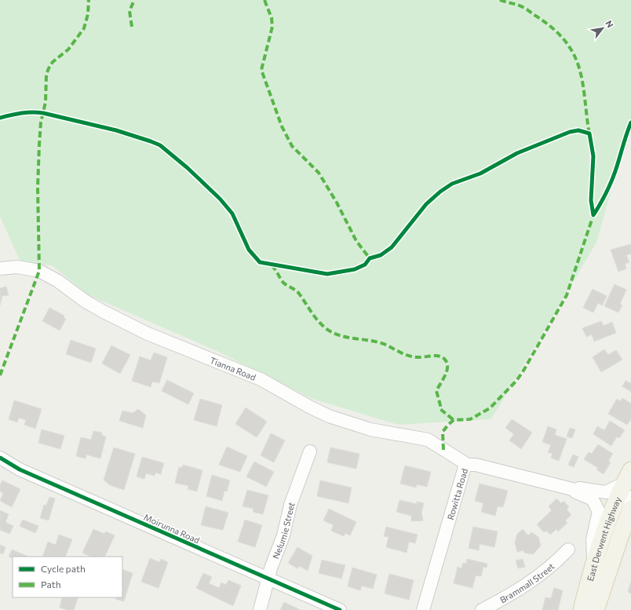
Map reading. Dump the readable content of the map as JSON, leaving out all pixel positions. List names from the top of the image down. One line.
{"streets":{"main road":["East Derwent Highway"],"street":["Tianna Road","Rowitta Road","Moirunna Road","Nelumie Street","Brammall Street"]},"crossings":[["Tianna Road","Rowitta Road"],["Rowitta Road","East Derwent Highway"],["Moirunna Road","Nelumie Street"]],"legend":["Cycle path","Path"],"north":"top right"}
